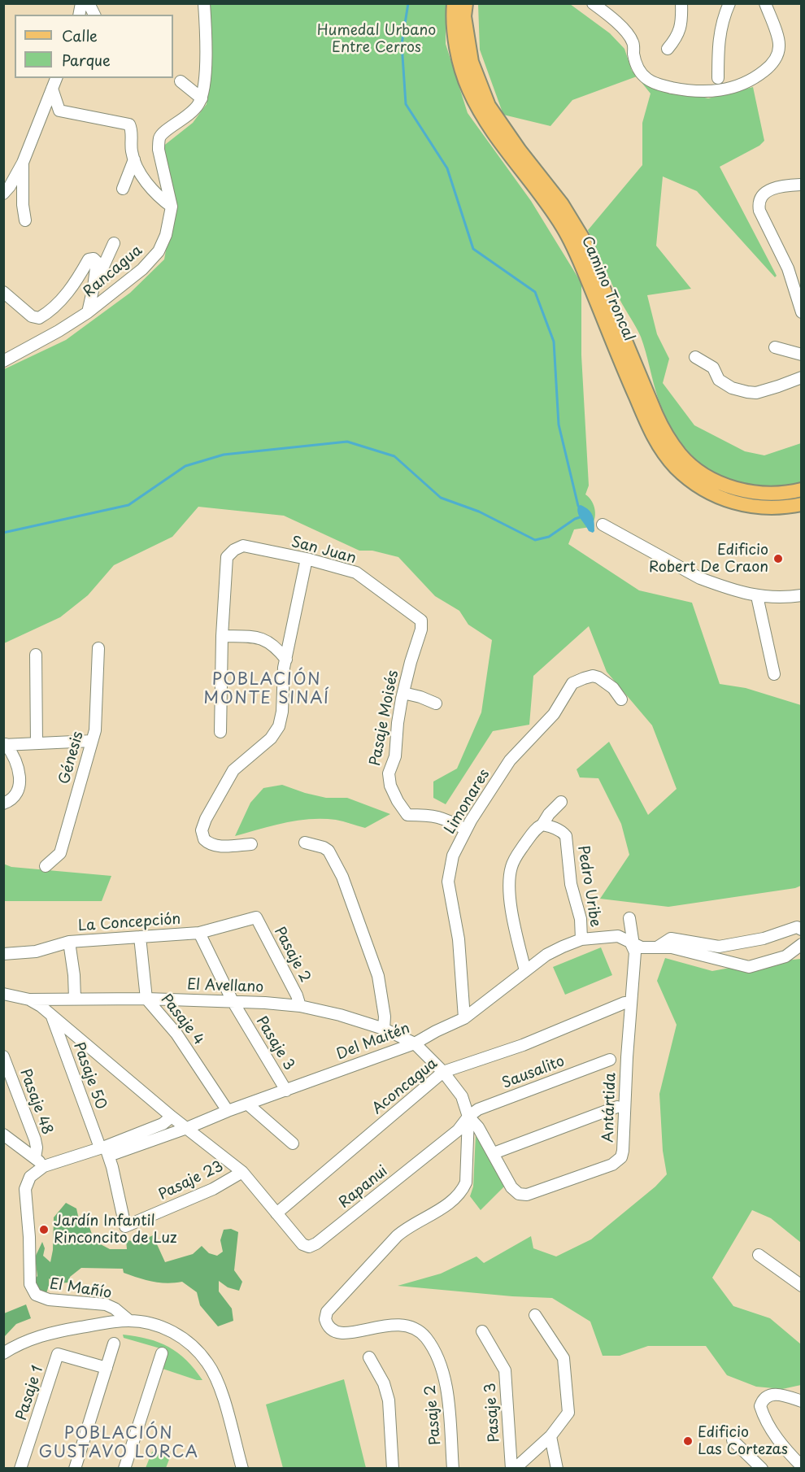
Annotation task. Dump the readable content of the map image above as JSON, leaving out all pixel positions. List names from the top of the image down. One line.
{"streets":{"main road":["Camino Troncal"],"street":["Rancagua","San Juan","Pasaje Moisés","Génesis","Limonares","Pedro Uribe","La Concepción","Pasaje 2","El Avellano","Pasaje 4","Del Maitén","Pasaje 3","Sausalito","Pasaje 50","Aconcagua","Pasaje 48","Antártida","Pasaje 23","Rapanui","El Mañío","Pasaje 1"]},"crossings":[["San Juan","Pasaje Moisés"],["Pasaje Moisés","Limonares"],["Limonares","Del Maitén"],["Pedro Uribe","Del Maitén"],["La Concepción","Pasaje 2"],["La Concepción","Pasaje 4"],["La Concepción","Pasaje 3"],["Pasaje 2","El Avellano"],["Pasaje 2","Sausalito"],["Pasaje 2","Antártida"],["Pasaje 2","Rapanui"],["El Avellano","Pasaje 4"],["El Avellano","Del Maitén"],["El Avellano","Pasaje 3"],["El Avellano","Sausalito"],["El Avellano","Pasaje 50"],["El Avellano","Aconcagua"],["El Avellano","Antártida"],["El Avellano","Pasaje 23"],["El Avellano","Rapanui"],["Pasaje 4","Del Maitén"],["Del Maitén","Pasaje 3"],["Del Maitén","Pasaje 50"],["Del Maitén","Antártida"],["Del Maitén","El Mañío"],["Sausalito","Antártida"],["Sausalito","Rapanui"],["Pasaje 50","Pasaje 23"],["Aconcagua","Antártida"],["Aconcagua","Rapanui"],["Antártida","Rapanui"],["Pasaje 23","Rapanui"]],"districts":["POBLACIÓN MONTE SINAÍ","POBLACIÓN GUSTAVO LORCA"],"parks":["Humedal Urbano Entre Cerros"],"places":["Edificio Robert De Craon","Jardín Infantil Rinconcito de Luz","Edificio Las Cortezas"],"legend":["Calle","Parque"]}
